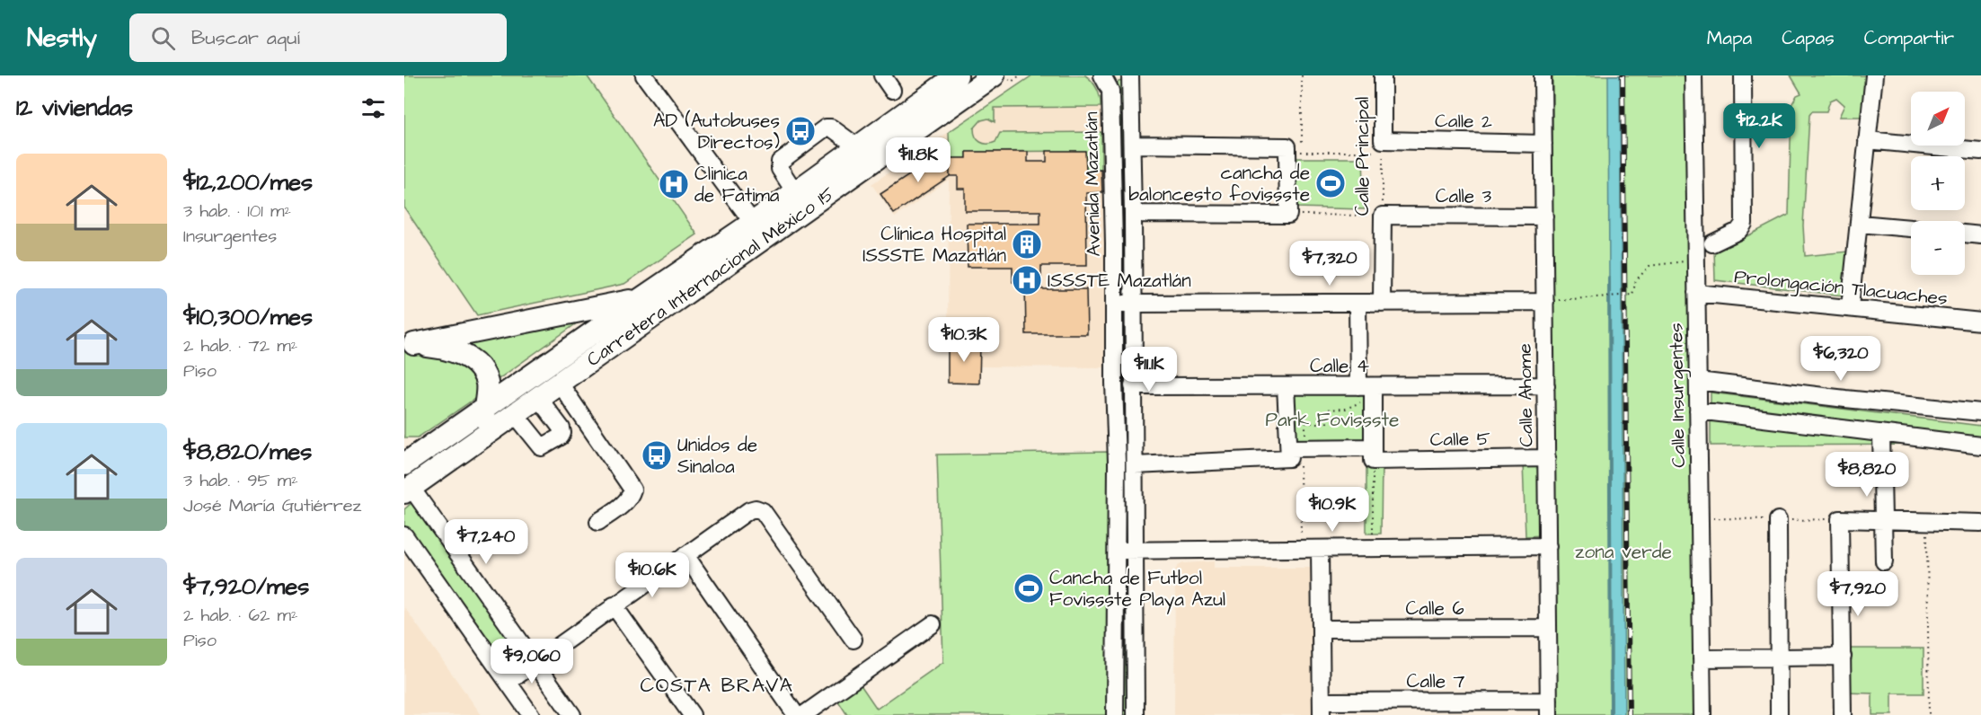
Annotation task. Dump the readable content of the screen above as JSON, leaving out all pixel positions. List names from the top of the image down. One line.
{"streets":{"main road":["Carretera Internacional México 15"],"street":["Calle 2","Calle Principal","Avenida Mazatlán","Calle 3","Prolongación Tlacuaches","Calle 4","Calle Ahome","Calle Insurgentes","Calle 5","Calle 6","Calle 7"]},"crossings":[["Calle 2","Calle Principal"],["Calle 2","Calle Ahome"],["Calle Principal","Calle 3"],["Avenida Mazatlán","Calle 4"],["Calle 3","Calle Ahome"],["Prolongación Tlacuaches","Calle Insurgentes"],["Calle 4","Calle Ahome"],["Calle Ahome","Calle 5"],["Calle Ahome","Calle 6"],["Calle Ahome","Calle 7"]],"districts":["COSTA BRAVA"],"parks":["Park Fovissste","zona verde"],"places":{"bus stop":["AD (Autobuses Directos)","Unidos de Sinaloa"],"sports":["cancha de baloncesto fovissste","Cancha de Futbol Fovissste Playa Azul"],"hospital":["Clinica de Fatima","ISSSTE Mazatlán"],"building":["Clínica Hospital ISSSTE Mazatlán"]},"north":"top right","page":{"header":"Nestly","search":"Buscar aquí","nav":["Mapa","Capas","Compartir"],"heading":"12 viviendas","map_buttons":["+","−"],"price":["$12.2K","$11.8K","$7,320","$10.3K","$6,320","$11.1K","$8,820","$10.9K","$7,240","$10.6K","$7,920","$9,060"],"list":[{"name":"$12,200/mes","note":"3 hab. · 101 m² · Insurgentes"},{"name":"$10,300/mes","note":"2 hab. · 72 m² · Piso"},{"name":"$8,820/mes","note":"3 hab. · 95 m² · José María Gutiérrez"},{"name":"$7,920/mes","note":"2 hab. · 62 m² · Piso"}]}}
